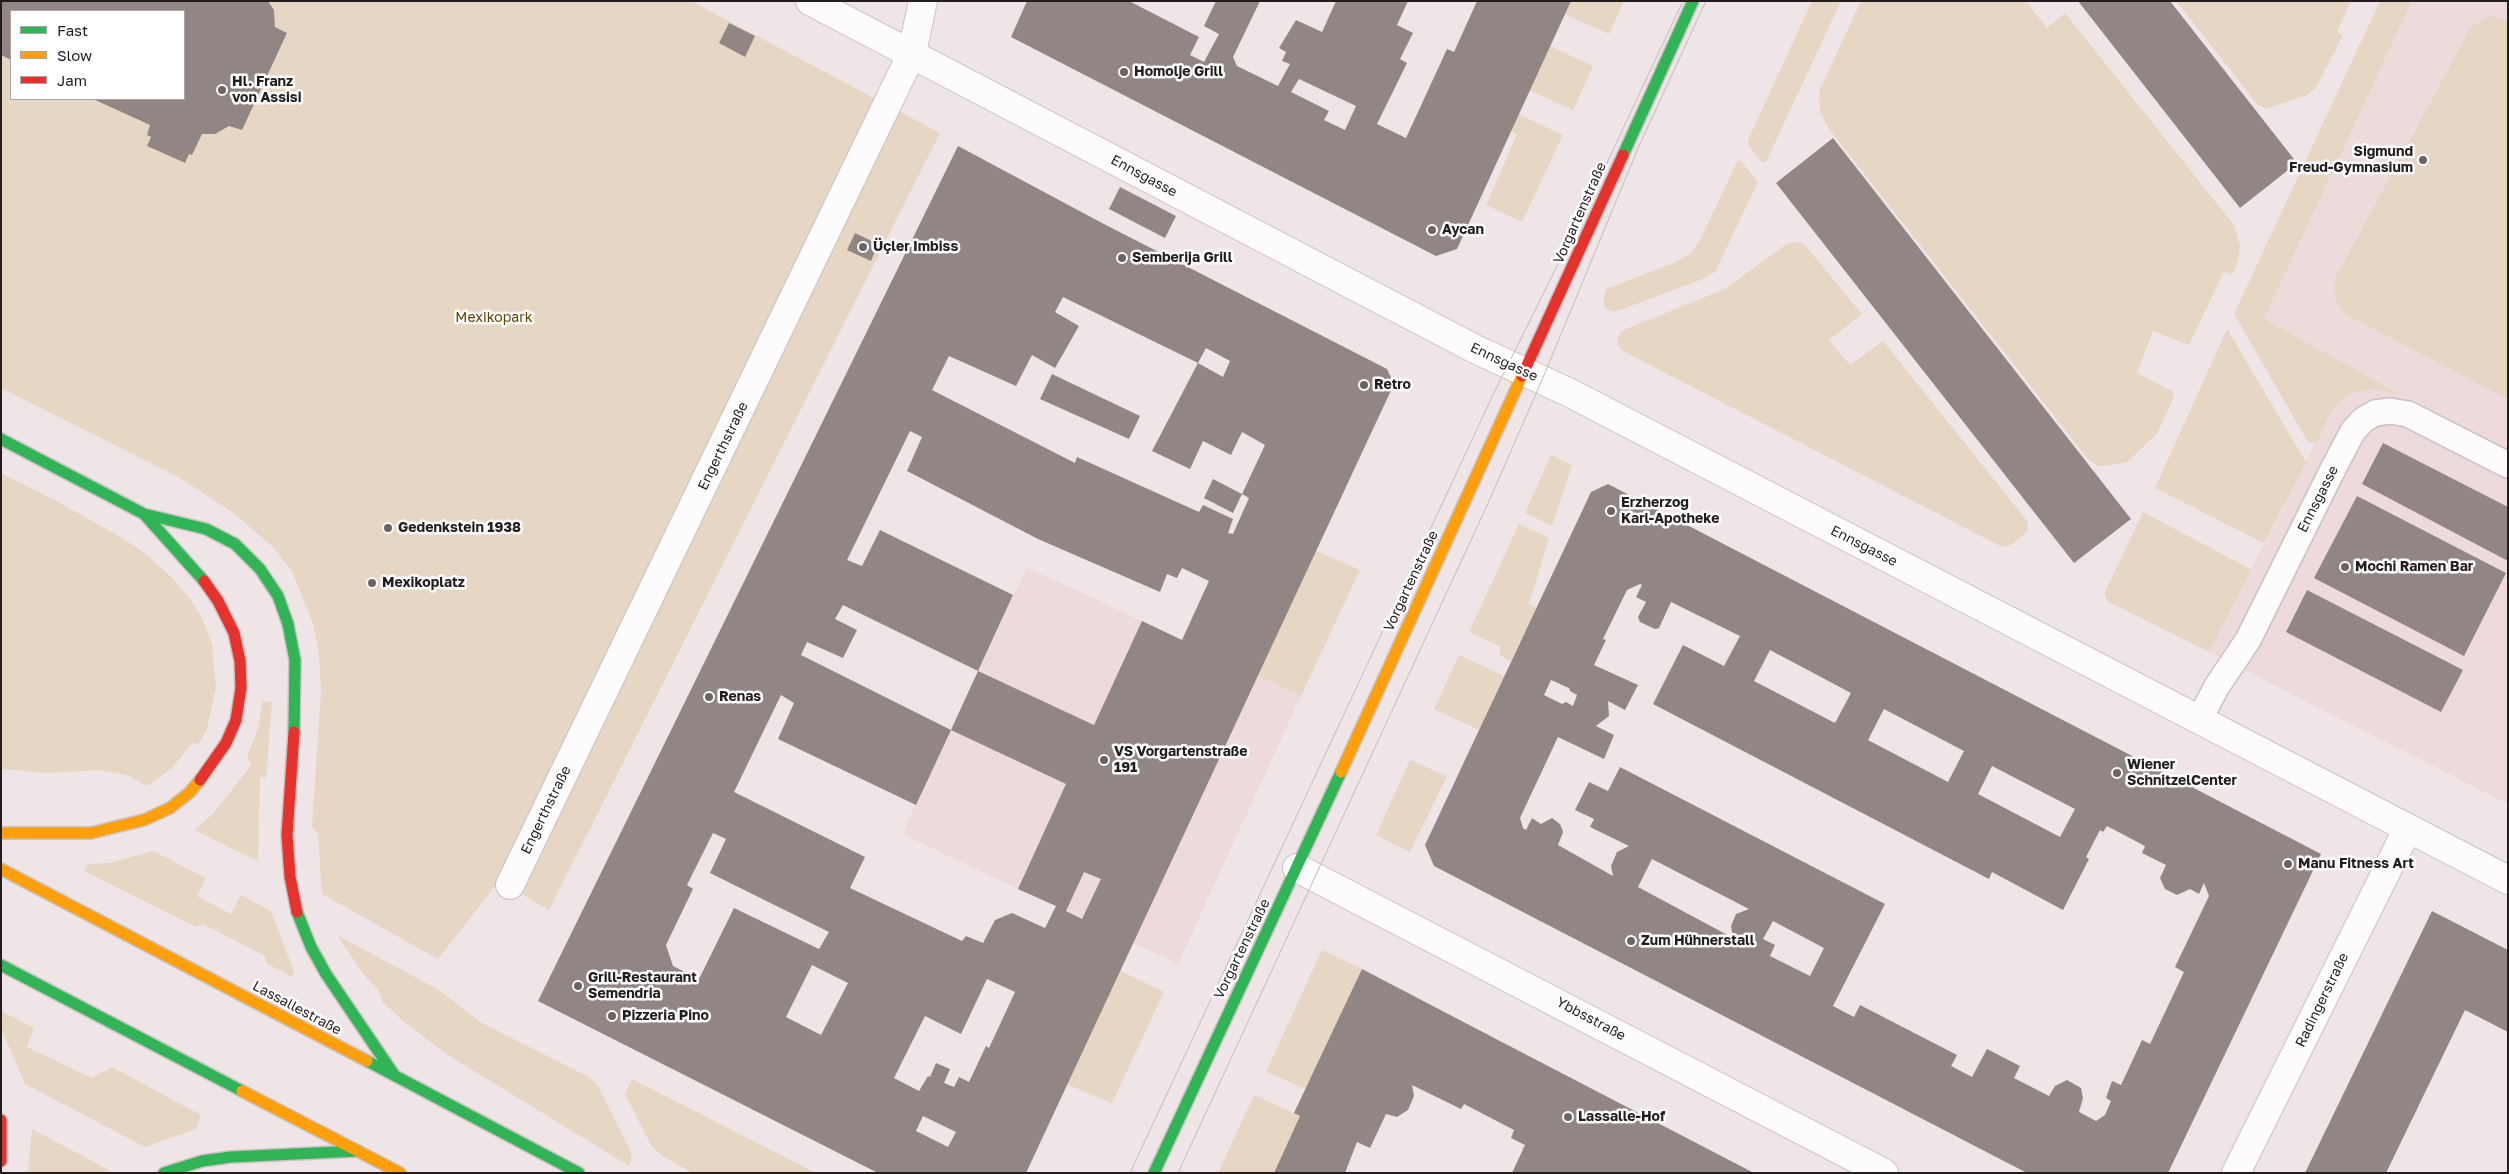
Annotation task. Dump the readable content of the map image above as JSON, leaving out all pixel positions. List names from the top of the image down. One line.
{"streets":{"main road":["Vorgartenstraße","Lassallestraße"],"street":["Ennsgasse","Engerthstraße","Radingerstraße","Ybbsstraße"]},"crossings":[["Ennsgasse","Vorgartenstraße"],["Ennsgasse","Engerthstraße"],["Ennsgasse","Radingerstraße"],["Vorgartenstraße","Ybbsstraße"]],"parks":["Mexikopark"],"places":["Homolje Grill","Hl. Franz von Assisi","Sigmund Freud-Gymnasium","Aycan","Üçler Imbiss","Semberija Grill","Retro","Erzherzog Karl-Apotheke","Gedenkstein 1938","Mochi Ramen Bar","Mexikoplatz","Renas","VS Vorgartenstraße 191","Wiener SchnitzelCenter","Manu Fitness Art","Zum Hühnerstall","Grill-Restaurant Semendria","Pizzeria Pino","Lassalle-Hof"],"legend":["Fast","Slow","Jam"]}
